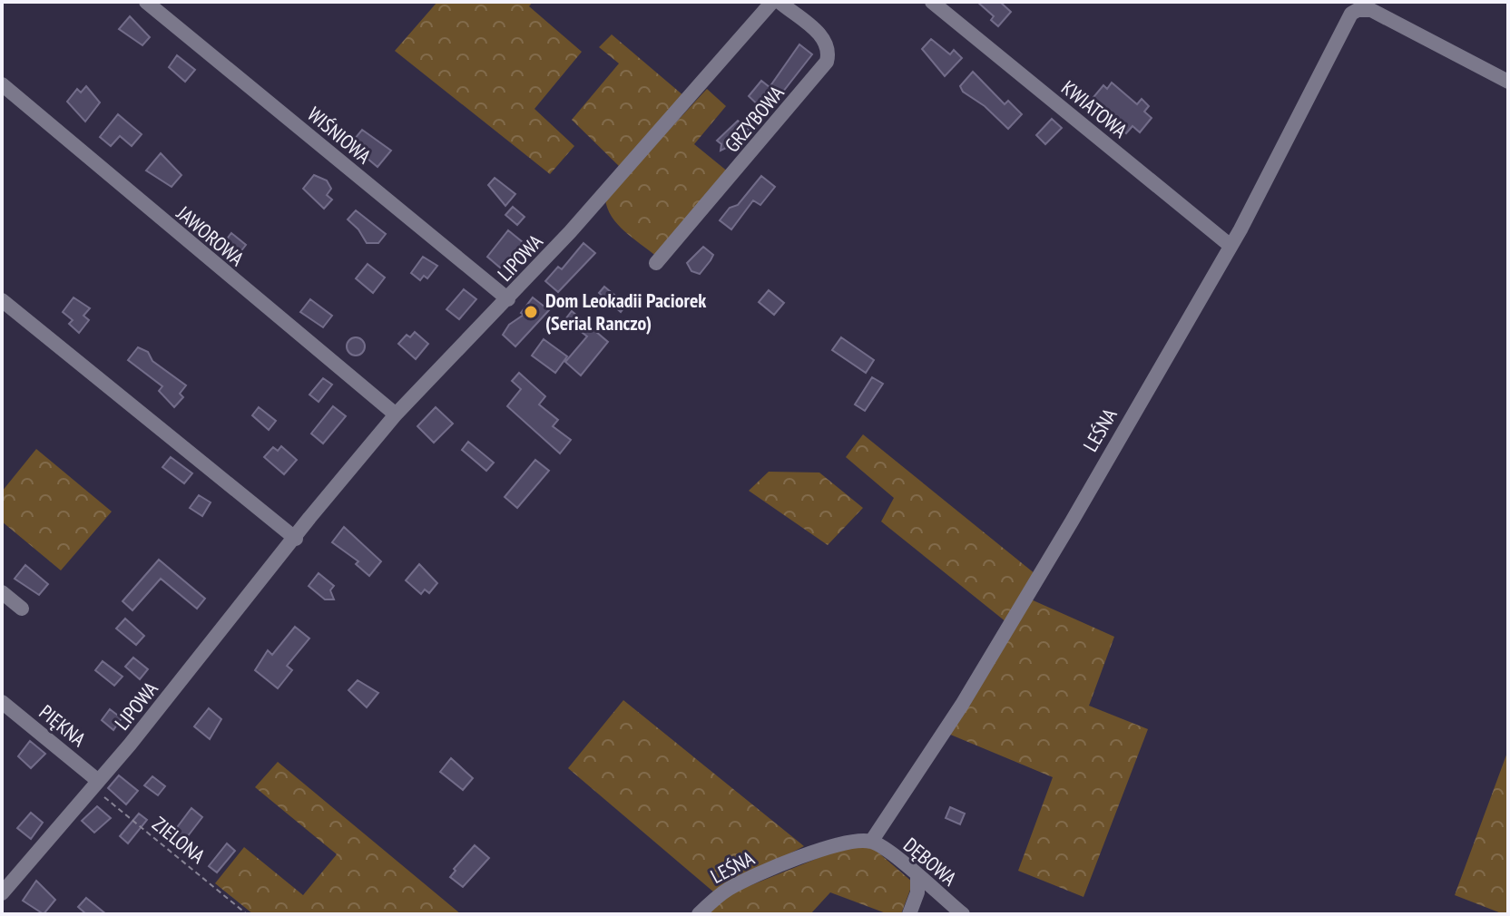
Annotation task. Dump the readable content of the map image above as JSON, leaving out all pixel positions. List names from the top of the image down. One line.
{"streets":{"street":["KWIATOWA","GRZYBOWA","WIŚNIOWA","JAWOROWA","LIPOWA","LEŚNA","PIĘKNA","DĘBOWA"],"path":["ZIELONA"]},"crossings":[["KWIATOWA","LEŚNA"],["WIŚNIOWA","LIPOWA"],["JAWOROWA","LIPOWA"],["LIPOWA","PIĘKNA"],["LIPOWA","ZIELONA"],["LEŚNA","DĘBOWA"],["PIĘKNA","ZIELONA"]],"places":["Dom Leokadii Paciorek (Serial Ranczo)"]}
